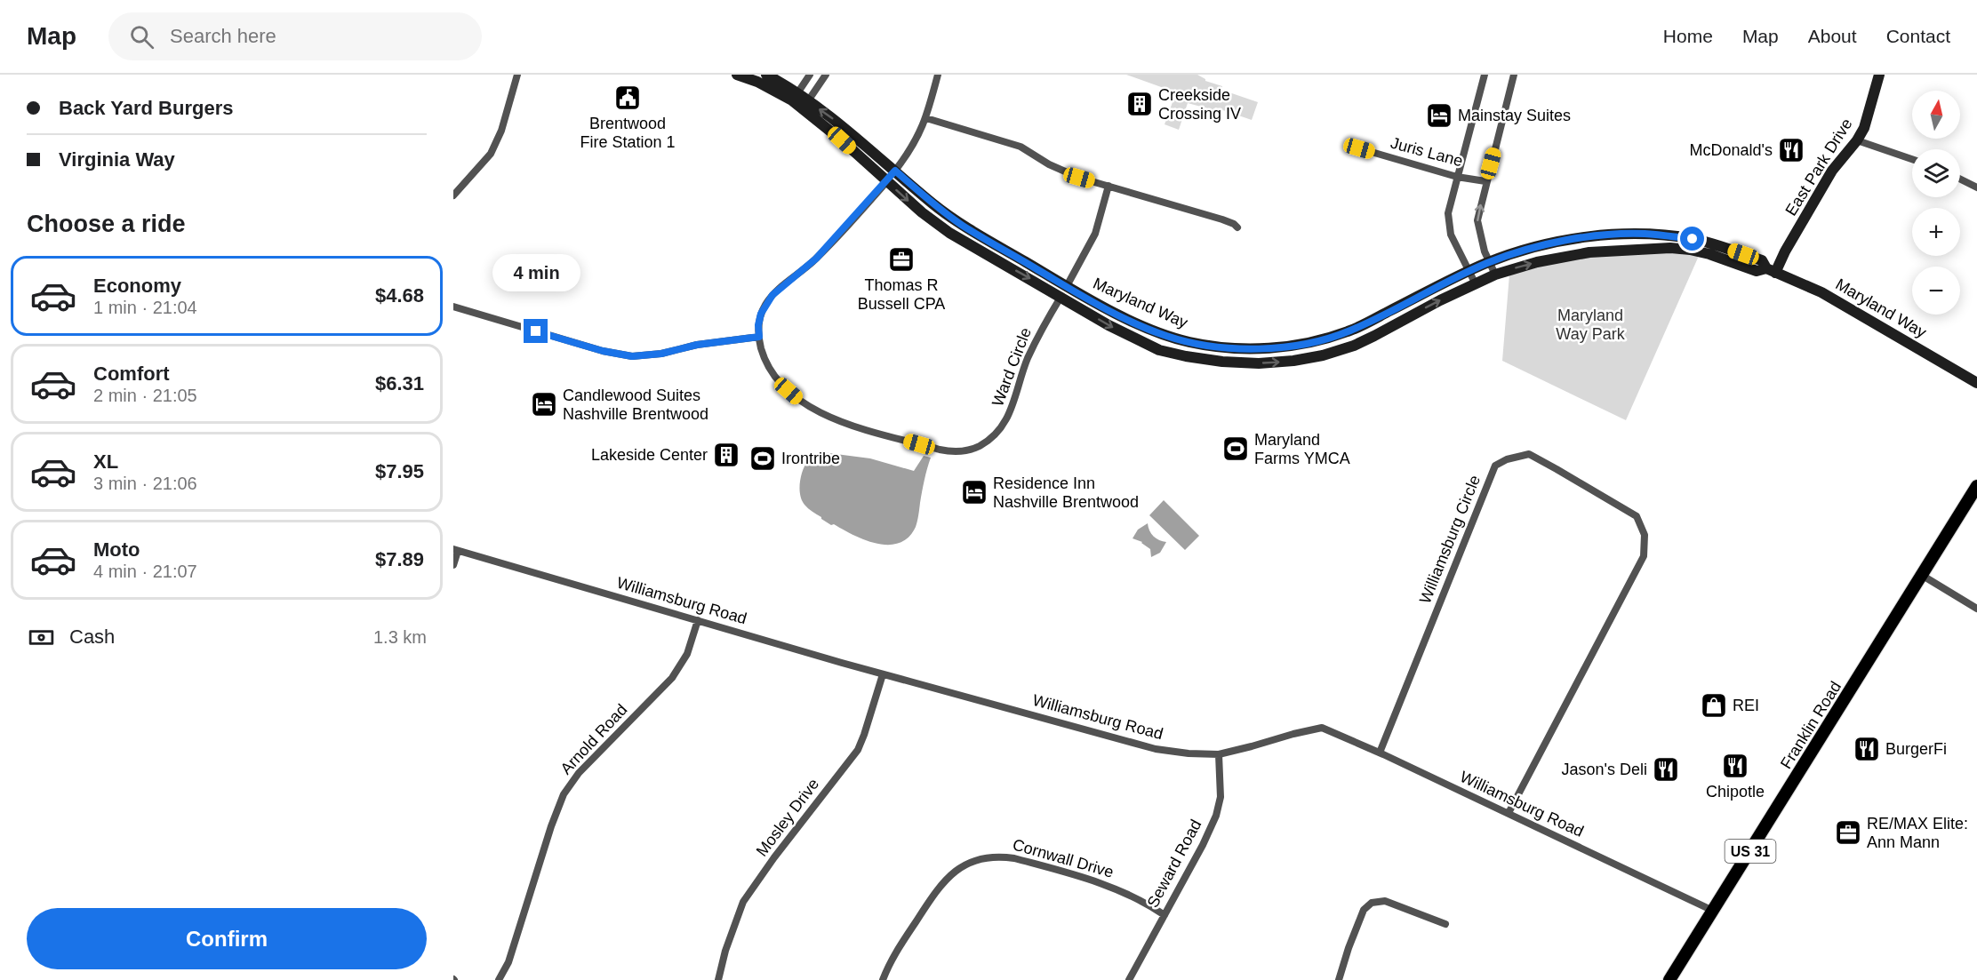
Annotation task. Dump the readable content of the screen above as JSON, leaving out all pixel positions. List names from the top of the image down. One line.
{"streets":{"main road":["East Park Drive","Maryland Way","Franklin Road","US 31"],"street":["Juris Lane","Ward Circle","Williamsburg Circle","Williamsburg Road","Arnold Road","Mosley Drive","Cornwall Drive","Seward Road"]},"crossings":[["East Park Drive","Maryland Way"],["Maryland Way","Ward Circle"],["Williamsburg Circle","Williamsburg Road"],["Williamsburg Road","Franklin Road"],["Williamsburg Road","Arnold Road"],["Williamsburg Road","Mosley Drive"],["Williamsburg Road","Seward Road"],["Cornwall Drive","Seward Road"]],"parks":["Maryland Way Park"],"places":{"public building":["Brentwood Fire Station 1"],"building":["Creekside Crossing IV","Lakeside Center"],"hotel":["Mainstay Suites","Candlewood Suites Nashville Brentwood","Residence Inn Nashville Brentwood"],"restaurant":["McDonald's","BurgerFi","Chipotle","Jason's Deli"],"office":["Thomas R Bussell CPA","RE/MAX Elite: Ann Mann"],"sports":["Maryland Farms YMCA","Irontribe"],"shop":["REI"]},"north":"top","page":{"header":"Map","search":"Search here","nav":["Home","Map","About","Contact"],"banner":["Back Yard Burgers","Virginia Way"],"map_buttons":["+","−"],"heading":"Choose a ride","bubble":"4 min","list":[{"name":"Economy","note":"1 min · 21:04","value":"$4.68"},{"name":"Comfort","note":"2 min · 21:05","value":"$6.31"},{"name":"XL","note":"3 min · 21:06","value":"$7.95"},{"name":"Moto","note":"4 min · 21:07","value":"$7.89"}],"pay":["Cash","1.3 km"],"buttons":"Confirm"}}
